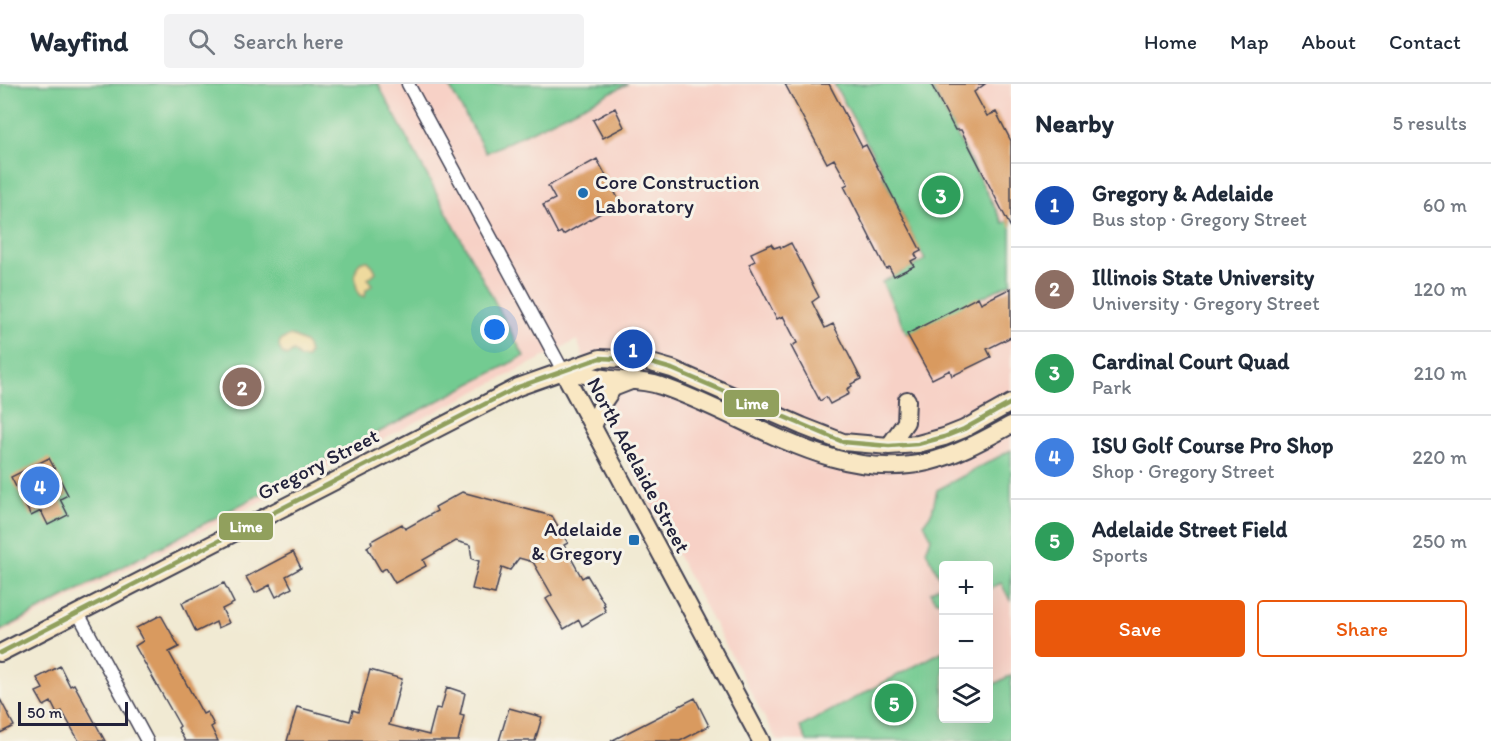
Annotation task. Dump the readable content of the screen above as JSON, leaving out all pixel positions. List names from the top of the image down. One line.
{"streets":{"main road":["Gregory Street","North Adelaide Street"]},"crossings":[["Gregory Street","North Adelaide Street"]],"places":{"other":["Core Construction Laboratory"],"transit":["Adelaide & Gregory"]},"lines":["transit line Lime"],"scale_bar":"50 m","page":{"header":"Wayfind","search":"Search here","nav":["Home","Map","About","Contact"],"heading":["Nearby","5 results"],"list":[{"mark":"1","name":"Gregory & Adelaide","note":"Bus stop · Gregory Street","value":"60 m"},{"mark":"2","name":"Illinois State University","note":"University · Gregory Street","value":"120 m"},{"mark":"3","name":"Cardinal Court Quad","note":"Park","value":"210 m"},{"mark":"4","name":"ISU Golf Course Pro Shop","note":"Shop · Gregory Street","value":"220 m"},{"mark":"5","name":"Adelaide Street Field","note":"Sports","value":"250 m"}],"pins":["3","1","2","4","5"],"map_buttons":["+","−"],"buttons":["Save","Share"],"scale":"50 m"}}
